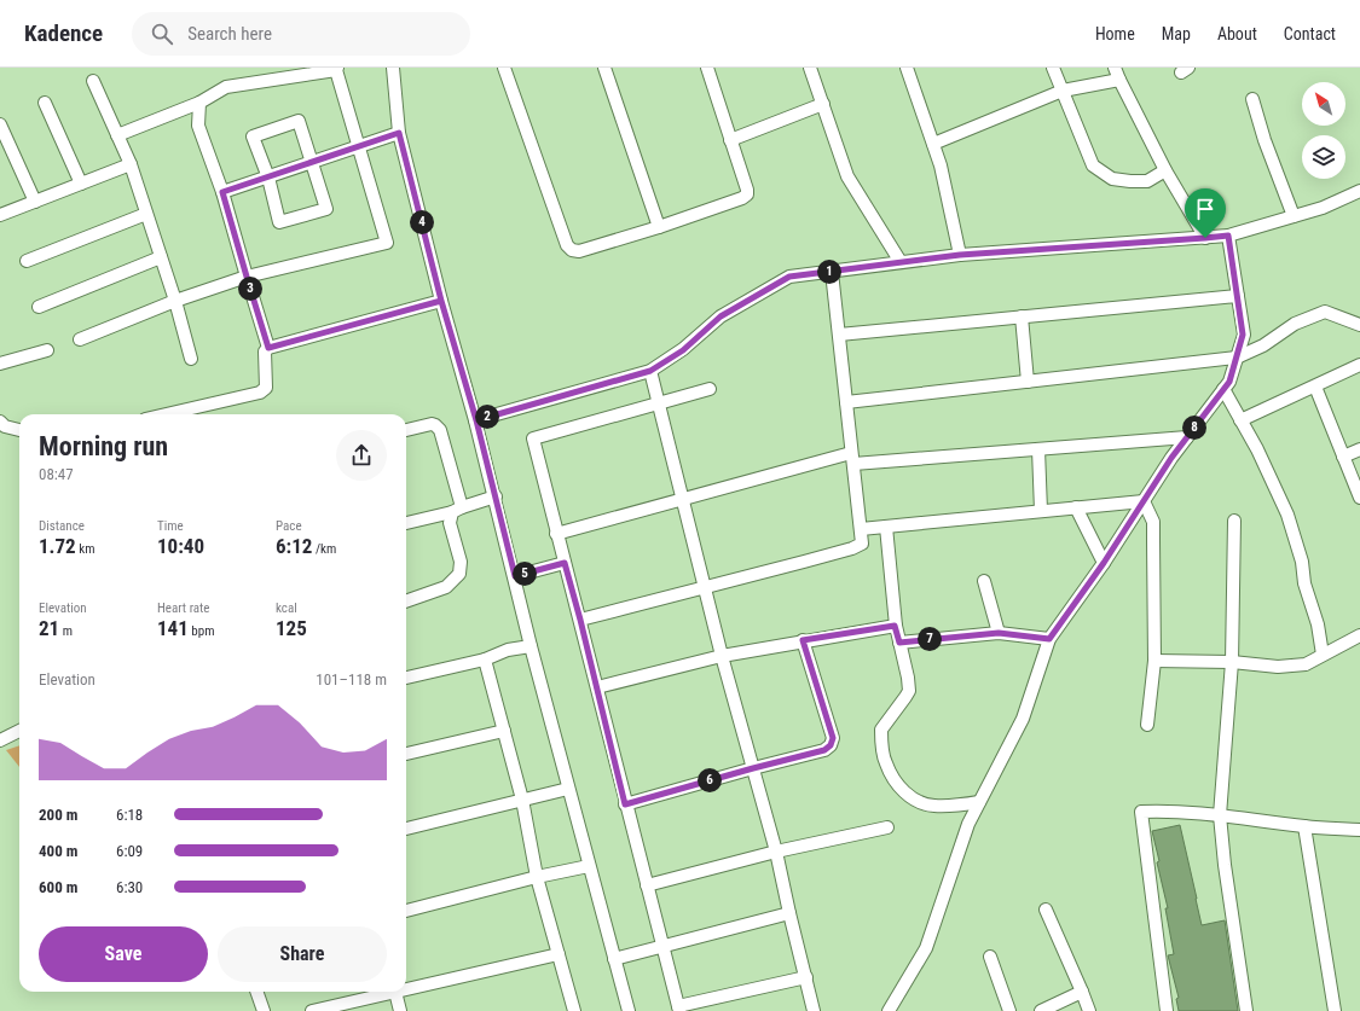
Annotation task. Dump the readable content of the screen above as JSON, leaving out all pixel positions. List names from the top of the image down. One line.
{"north":"top left","page":{"header":"Kadence","search":"Search here","nav":["Home","Map","About","Contact"],"pins":["4","1","3","2","8","5","7","6"],"heading":["Morning run","08:47"],"stats":[["Distance","1.72 km"],["Time","10:40"],["Pace","6:12 /km"],["Elevation","21 m"],["Heart rate","141 bpm"],["kcal","125"]],"chart":["Elevation","101–118 m"],"list":[{"name":"200 m","note":"6:18"},{"name":"400 m","note":"6:09"},{"name":"600 m","note":"6:30"}],"buttons":["Save","Share"]}}
